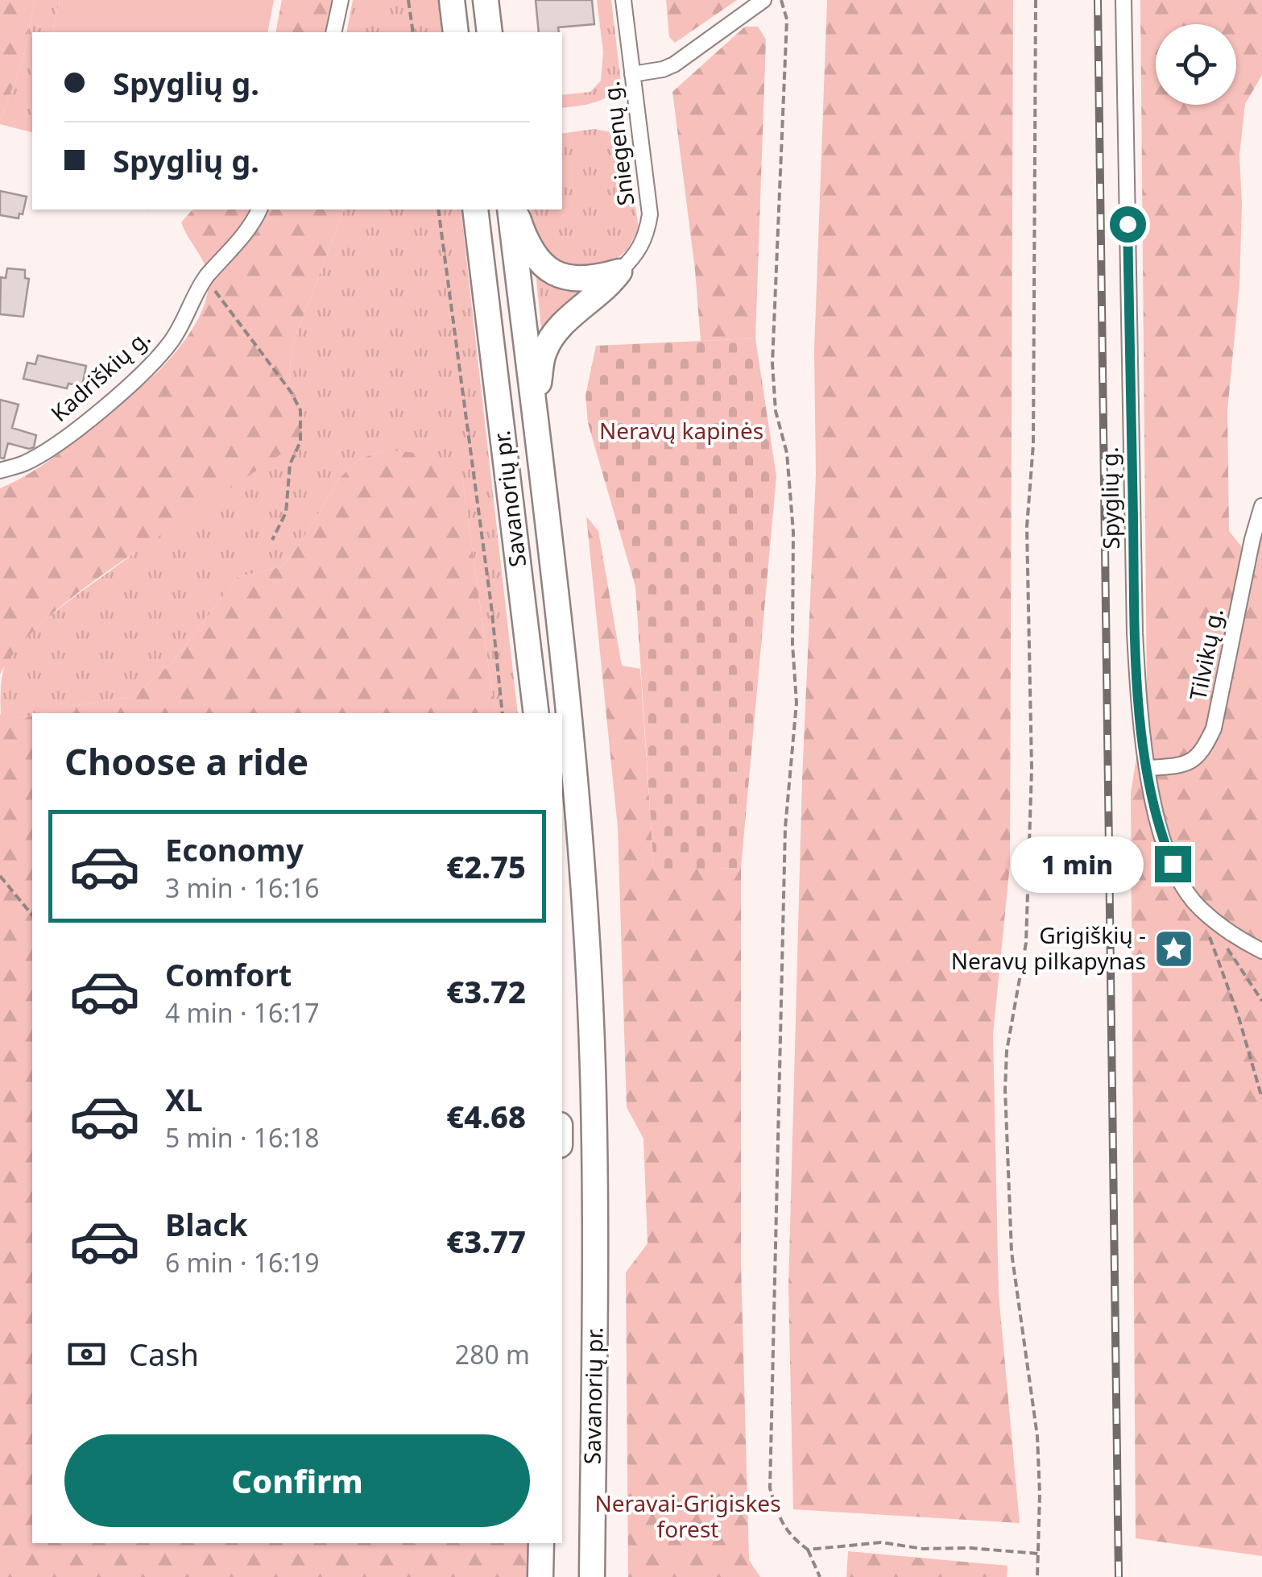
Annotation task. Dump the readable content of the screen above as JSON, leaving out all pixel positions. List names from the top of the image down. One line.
{"streets":{"highway":["Savanorių pr."],"street":["Sniegenų g.","Kadriškių g.","Spyglių g.","Tilvikų g."]},"crossings":[["Spyglių g.","Tilvikų g."]],"parks":["Neravų kapinės","Neravai-Grigiskes forest"],"places":{"place":["Grigiškių - Neravų pilkapynas"]},"page":{"banner":["Spyglių g.","Spyglių g."],"heading":"Choose a ride","list":[{"name":"Economy","note":"3 min · 16:16","value":"€2.75"},{"name":"Comfort","note":"4 min · 16:17","value":"€3.72"},{"name":"XL","note":"5 min · 16:18","value":"€4.68"},{"name":"Black","note":"6 min · 16:19","value":"€3.77"}],"bubble":"1 min","pay":["Cash","280 m"],"buttons":"Confirm"}}
